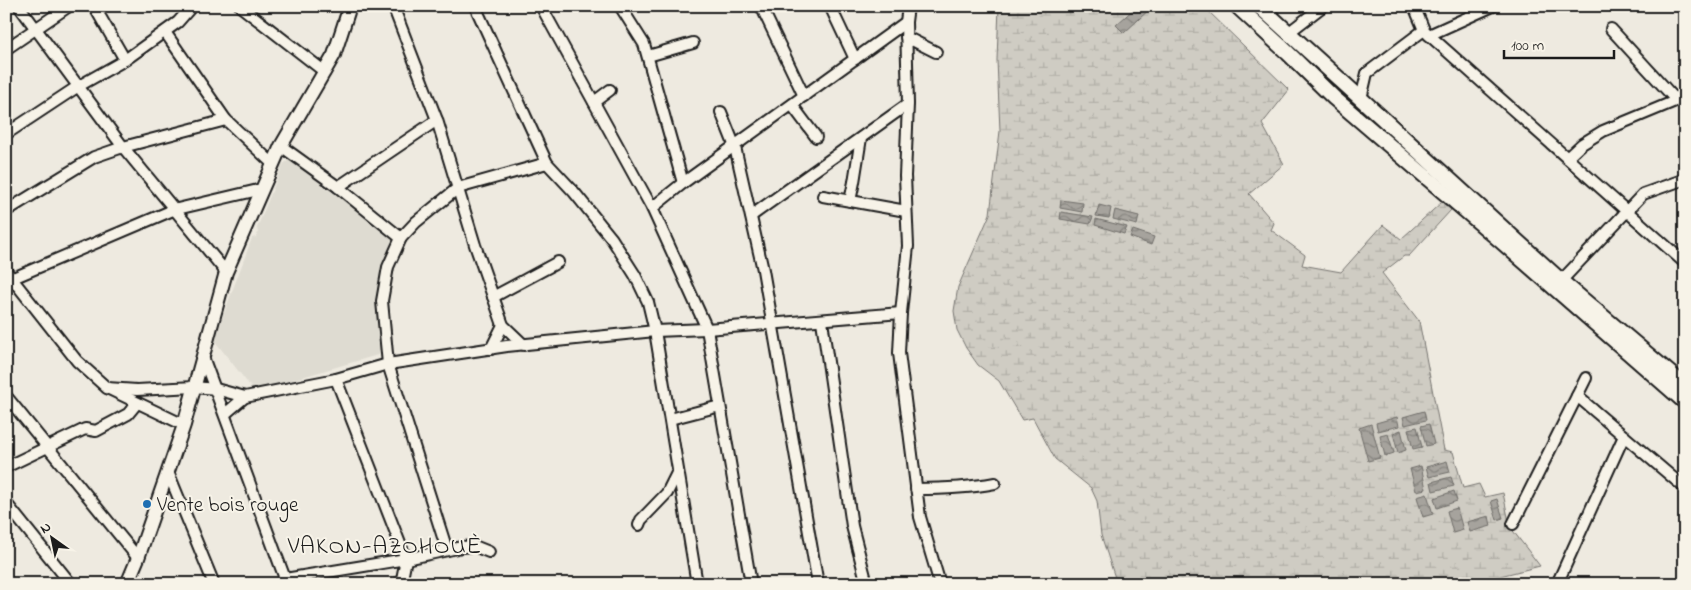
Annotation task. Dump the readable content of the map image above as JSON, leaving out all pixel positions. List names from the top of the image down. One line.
{"districts":["VAKON-AZOHOUÈ"],"places":["Vente bois rouge"],"scale_bar":"100 m","north":"top left"}
